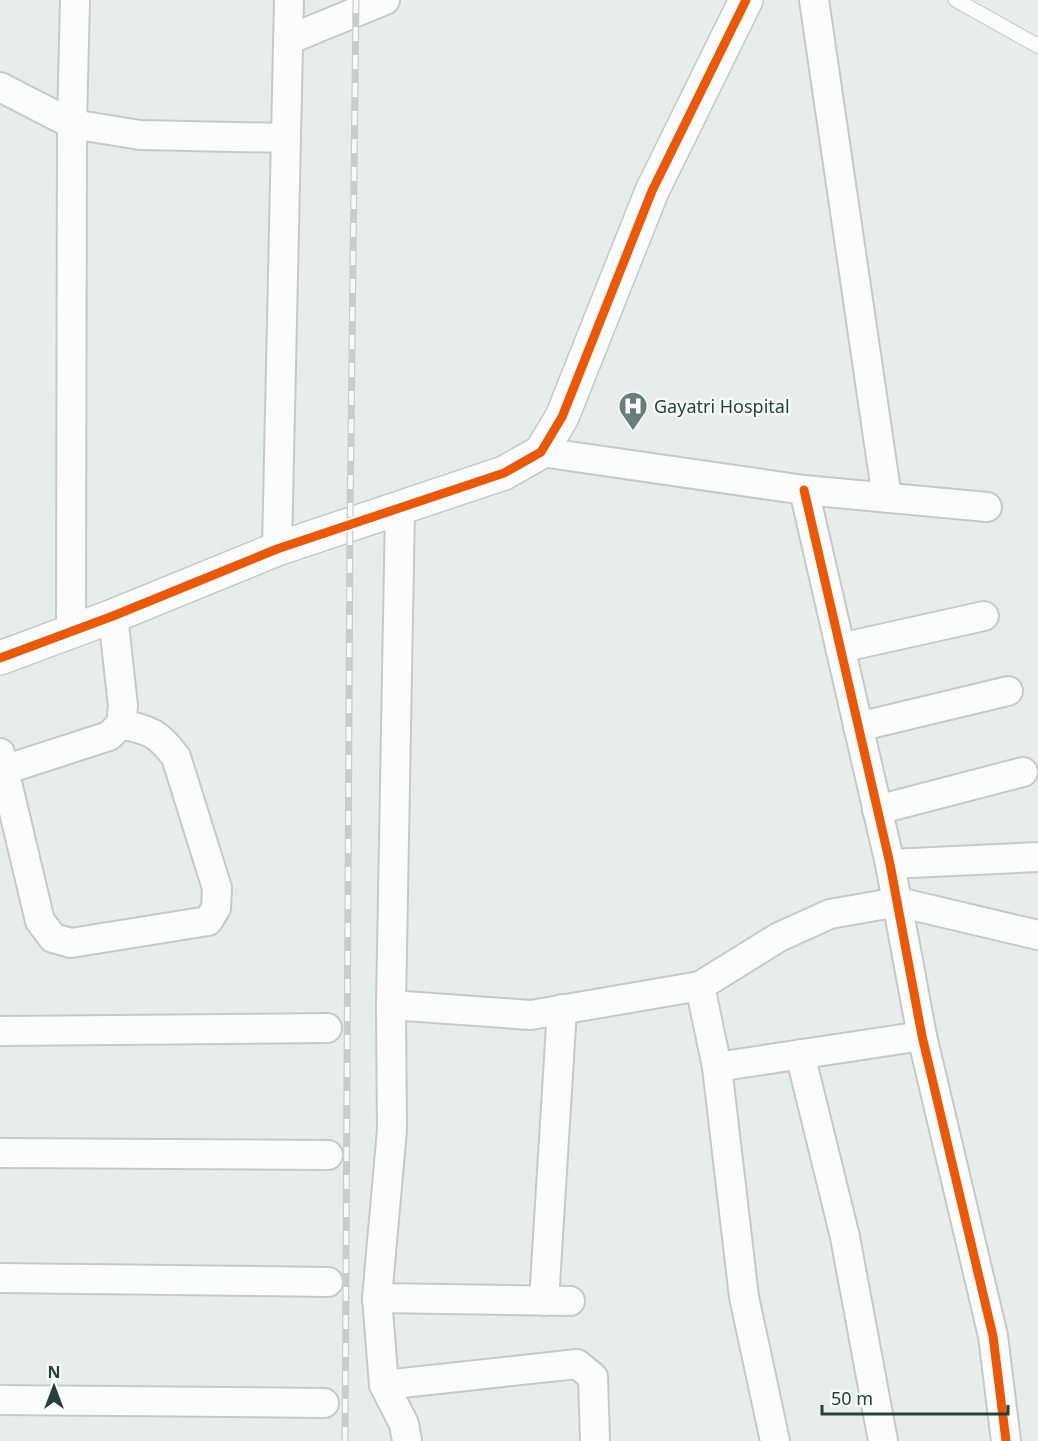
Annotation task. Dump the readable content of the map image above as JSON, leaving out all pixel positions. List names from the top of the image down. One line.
{"places":{"hospital":["Gayatri Hospital"]},"scale_bar":"50 m","north":"top"}
